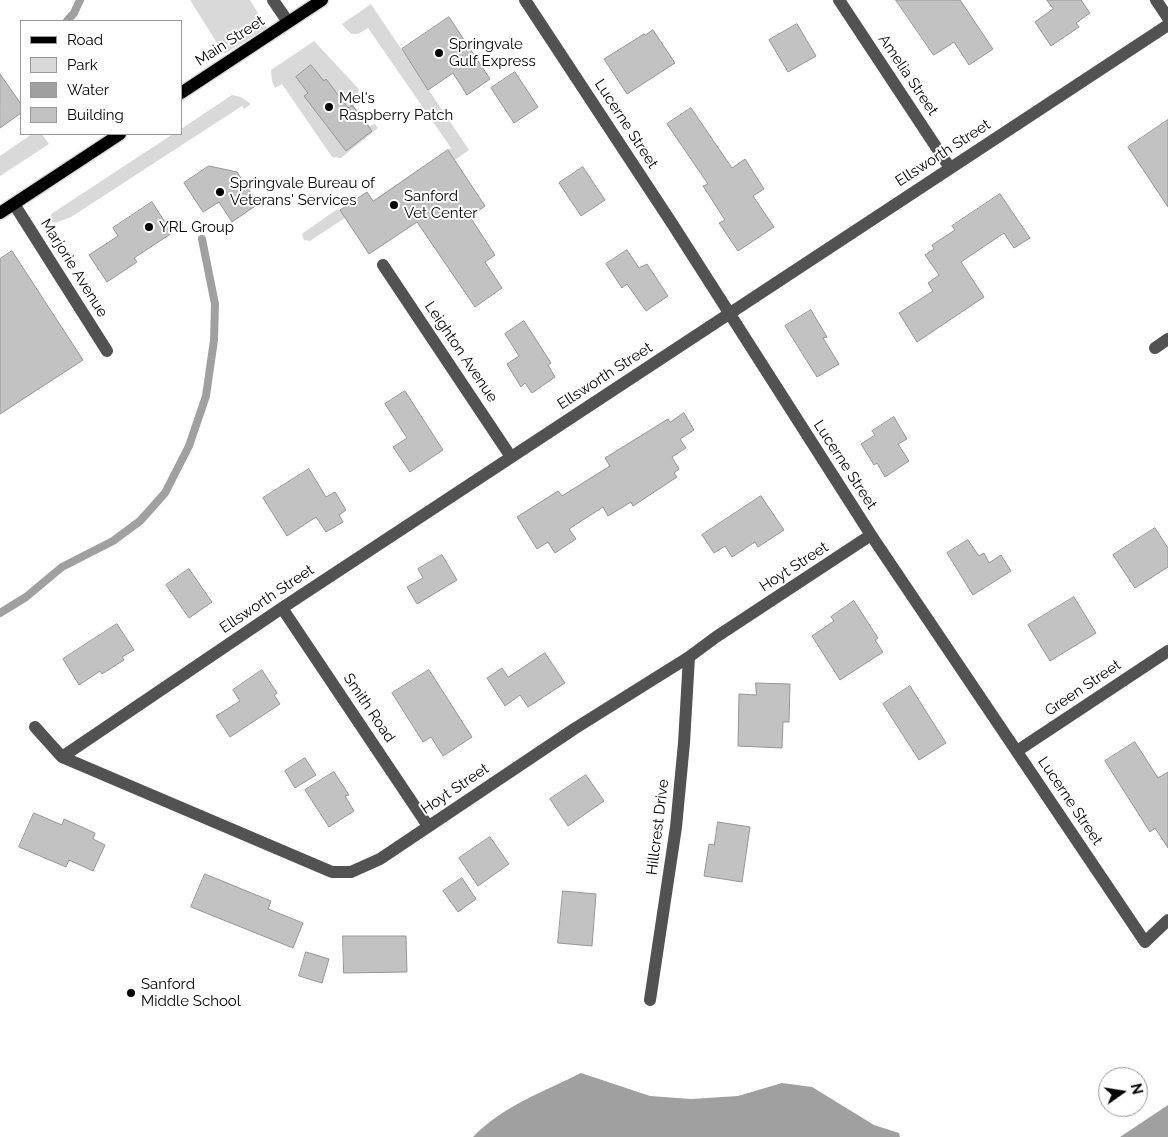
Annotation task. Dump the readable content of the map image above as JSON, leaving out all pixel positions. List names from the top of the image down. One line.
{"streets":{"main road":["Main Street"],"street":["Amelia Street","Lucerne Street","Ellsworth Street","Marjorie Avenue","Leighton Avenue","Hoyt Street","Green Street","Smith Road","Hillcrest Drive"]},"crossings":[["Amelia Street","Ellsworth Street"],["Lucerne Street","Ellsworth Street"],["Lucerne Street","Hoyt Street"],["Lucerne Street","Green Street"],["Ellsworth Street","Leighton Avenue"],["Ellsworth Street","Hoyt Street"],["Ellsworth Street","Smith Road"],["Hoyt Street","Smith Road"],["Hoyt Street","Hillcrest Drive"]],"places":["Springvale Gulf Express","Mel's Raspberry Patch","Springvale Bureau of Veterans' Services","Sanford Vet Center","YRL Group","Sanford Middle School"],"legend":["Road","Park","Water","Building"],"north":"right"}
